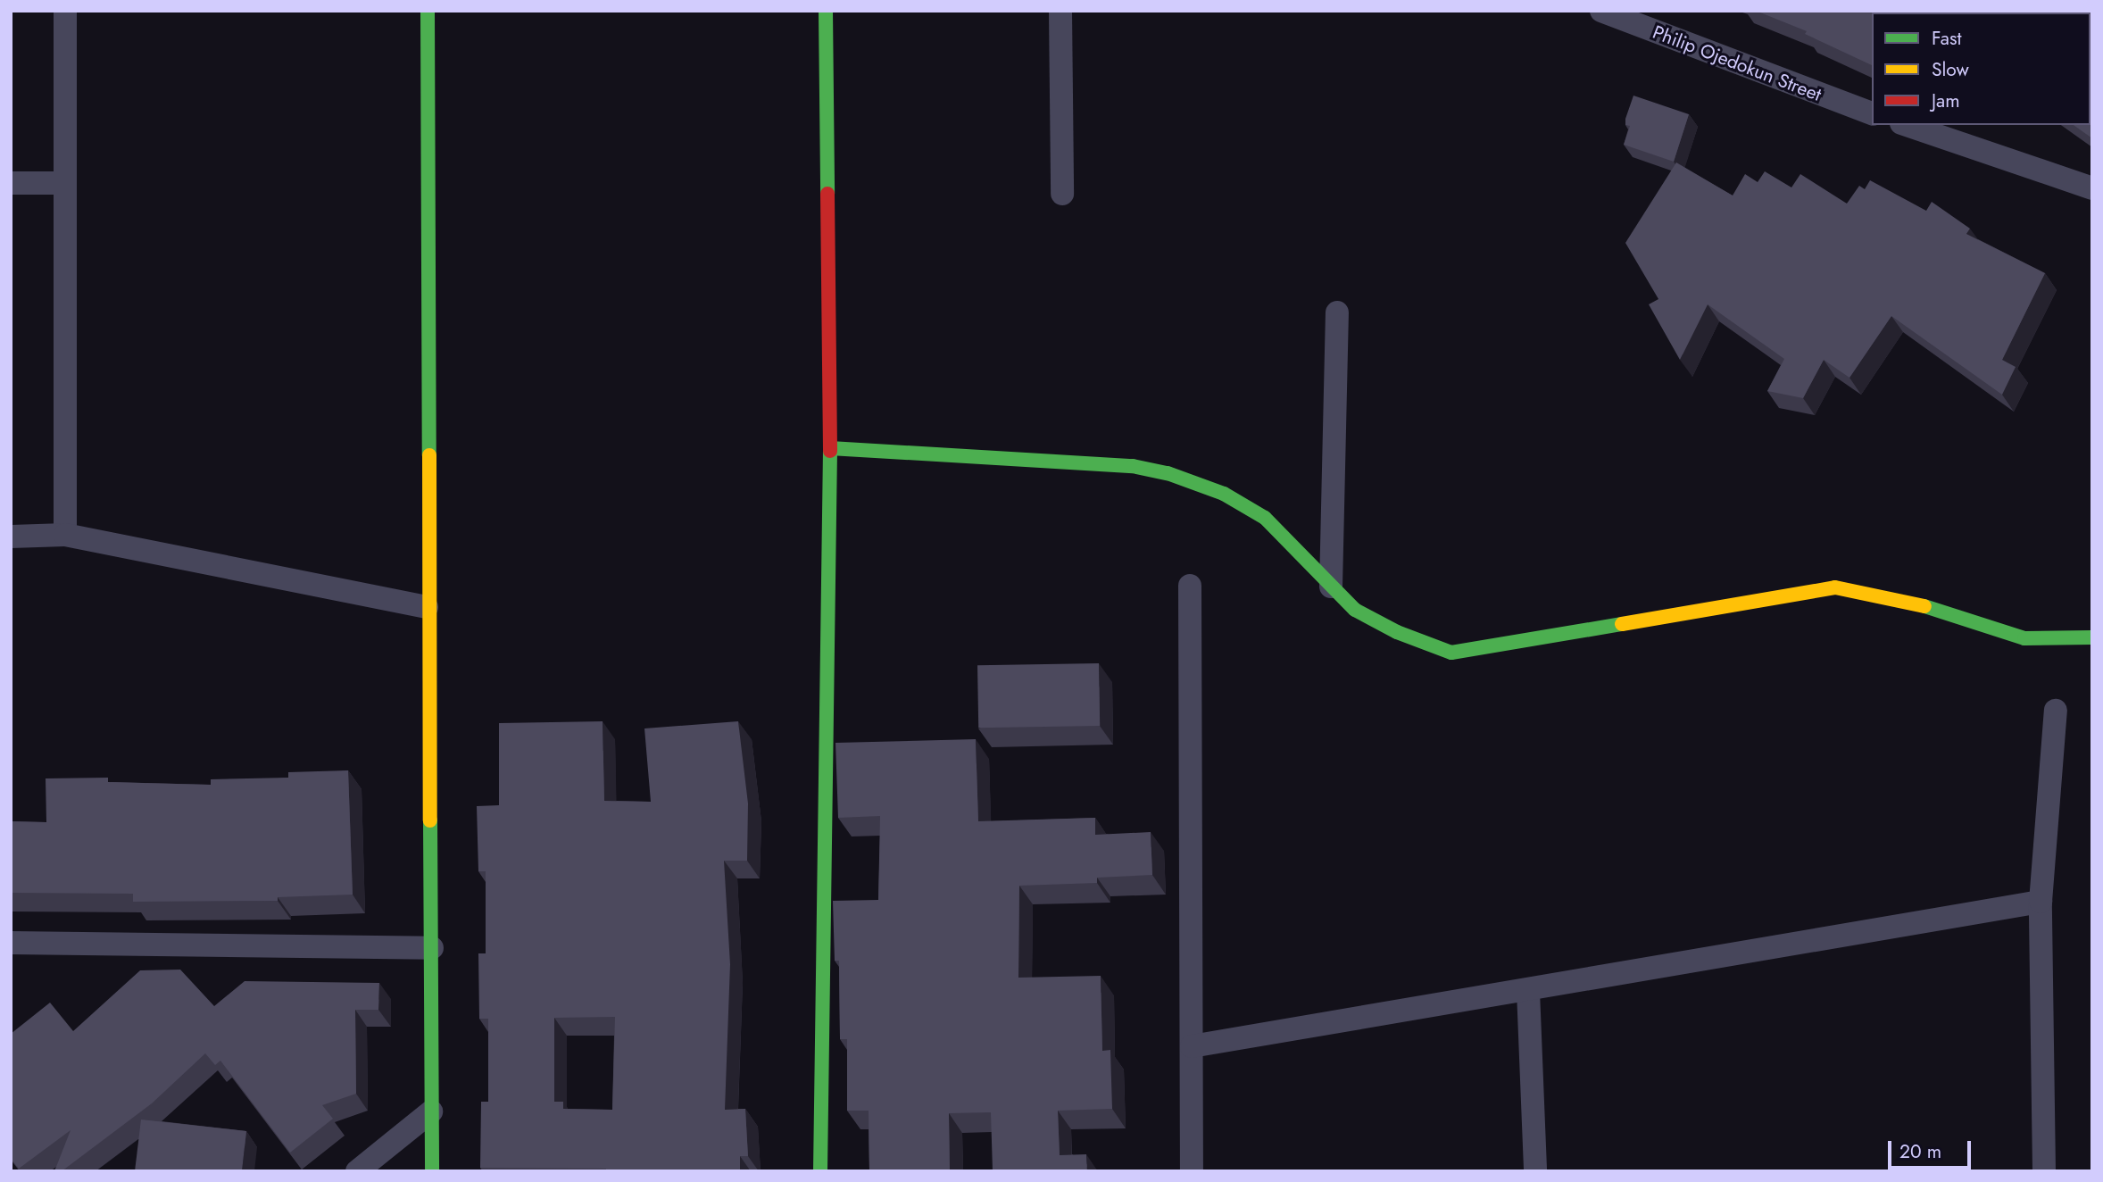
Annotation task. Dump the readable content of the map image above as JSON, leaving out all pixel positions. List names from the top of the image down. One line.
{"streets":{"street":["Philip Ojedokun Street"]},"legend":["Fast","Slow","Jam"],"scale_bar":"20 m"}
